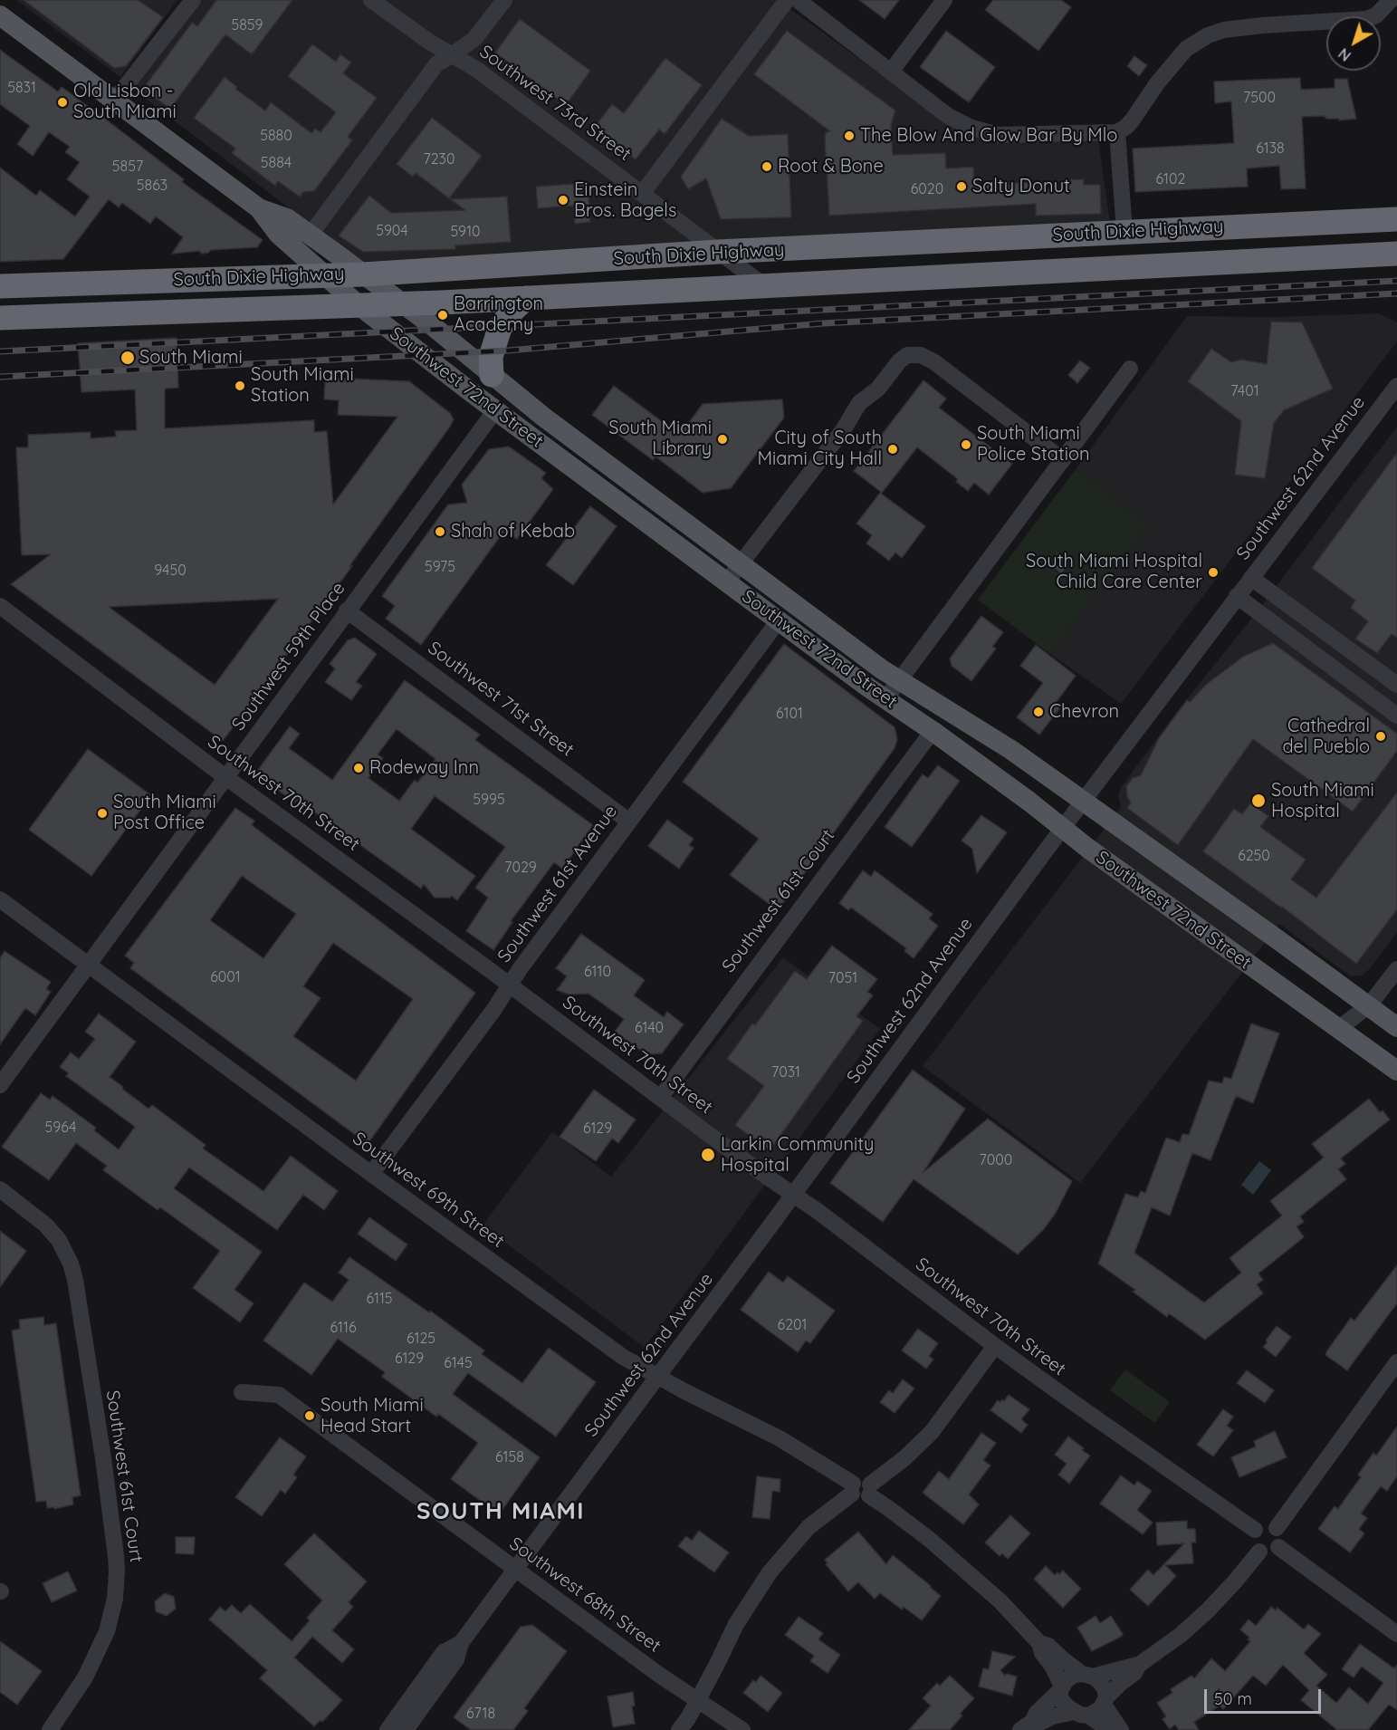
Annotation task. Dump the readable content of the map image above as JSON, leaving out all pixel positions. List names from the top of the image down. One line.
{"streets":{"highway":["South Dixie Highway"],"main road":["Southwest 72nd Street"],"street":["Southwest 73rd Street","Southwest 62nd Avenue","Southwest 59th Place","Southwest 71st Street","Southwest 70th Street","Southwest 61st Avenue","Southwest 61st Court","Southwest 69th Street","Southwest 68th Street"]},"crossings":[["Southwest 73rd Street","South Dixie Highway"],["South Dixie Highway","Southwest 72nd Street"],["Southwest 72nd Street","Southwest 62nd Avenue"],["Southwest 72nd Street","Southwest 59th Place"],["Southwest 72nd Street","Southwest 61st Avenue"],["Southwest 72nd Street","Southwest 61st Court"],["Southwest 62nd Avenue","Southwest 70th Street"],["Southwest 62nd Avenue","Southwest 69th Street"],["Southwest 62nd Avenue","Southwest 68th Street"],["Southwest 59th Place","Southwest 71st Street"],["Southwest 59th Place","Southwest 70th Street"],["Southwest 59th Place","Southwest 69th Street"],["Southwest 71st Street","Southwest 61st Avenue"],["Southwest 70th Street","Southwest 61st Avenue"],["Southwest 70th Street","Southwest 61st Court"],["Southwest 61st Avenue","Southwest 69th Street"]],"districts":["SOUTH MIAMI"],"places":["Old Lisbon - South Miami","The Blow And Glow Bar By Mlo","Root & Bone","Salty Donut","Einstein Bros. Bagels","Barrington Academy","South Miami","South Miami Station","South Miami Library","South Miami Police Station","City of South Miami City Hall","Shah of Kebab","South Miami Hospital Child Care Center","Chevron","Cathedral del Pueblo","Rodeway Inn","South Miami Hospital","South Miami Post Office","Larkin Community Hospital","South Miami Head Start"],"house_numbers":["5859","5831","7500","5880","6138","7230","5884","5857","6102","5863","6020","5904","5910","7401","5975","9450","6101","5995","6250","7029","6110","6001","7051","6140","7031","5964","6129","7000","6115","6201","6116","6125","6129","6145","6158","6718"],"scale_bar":"50 m","north":"bottom left"}
